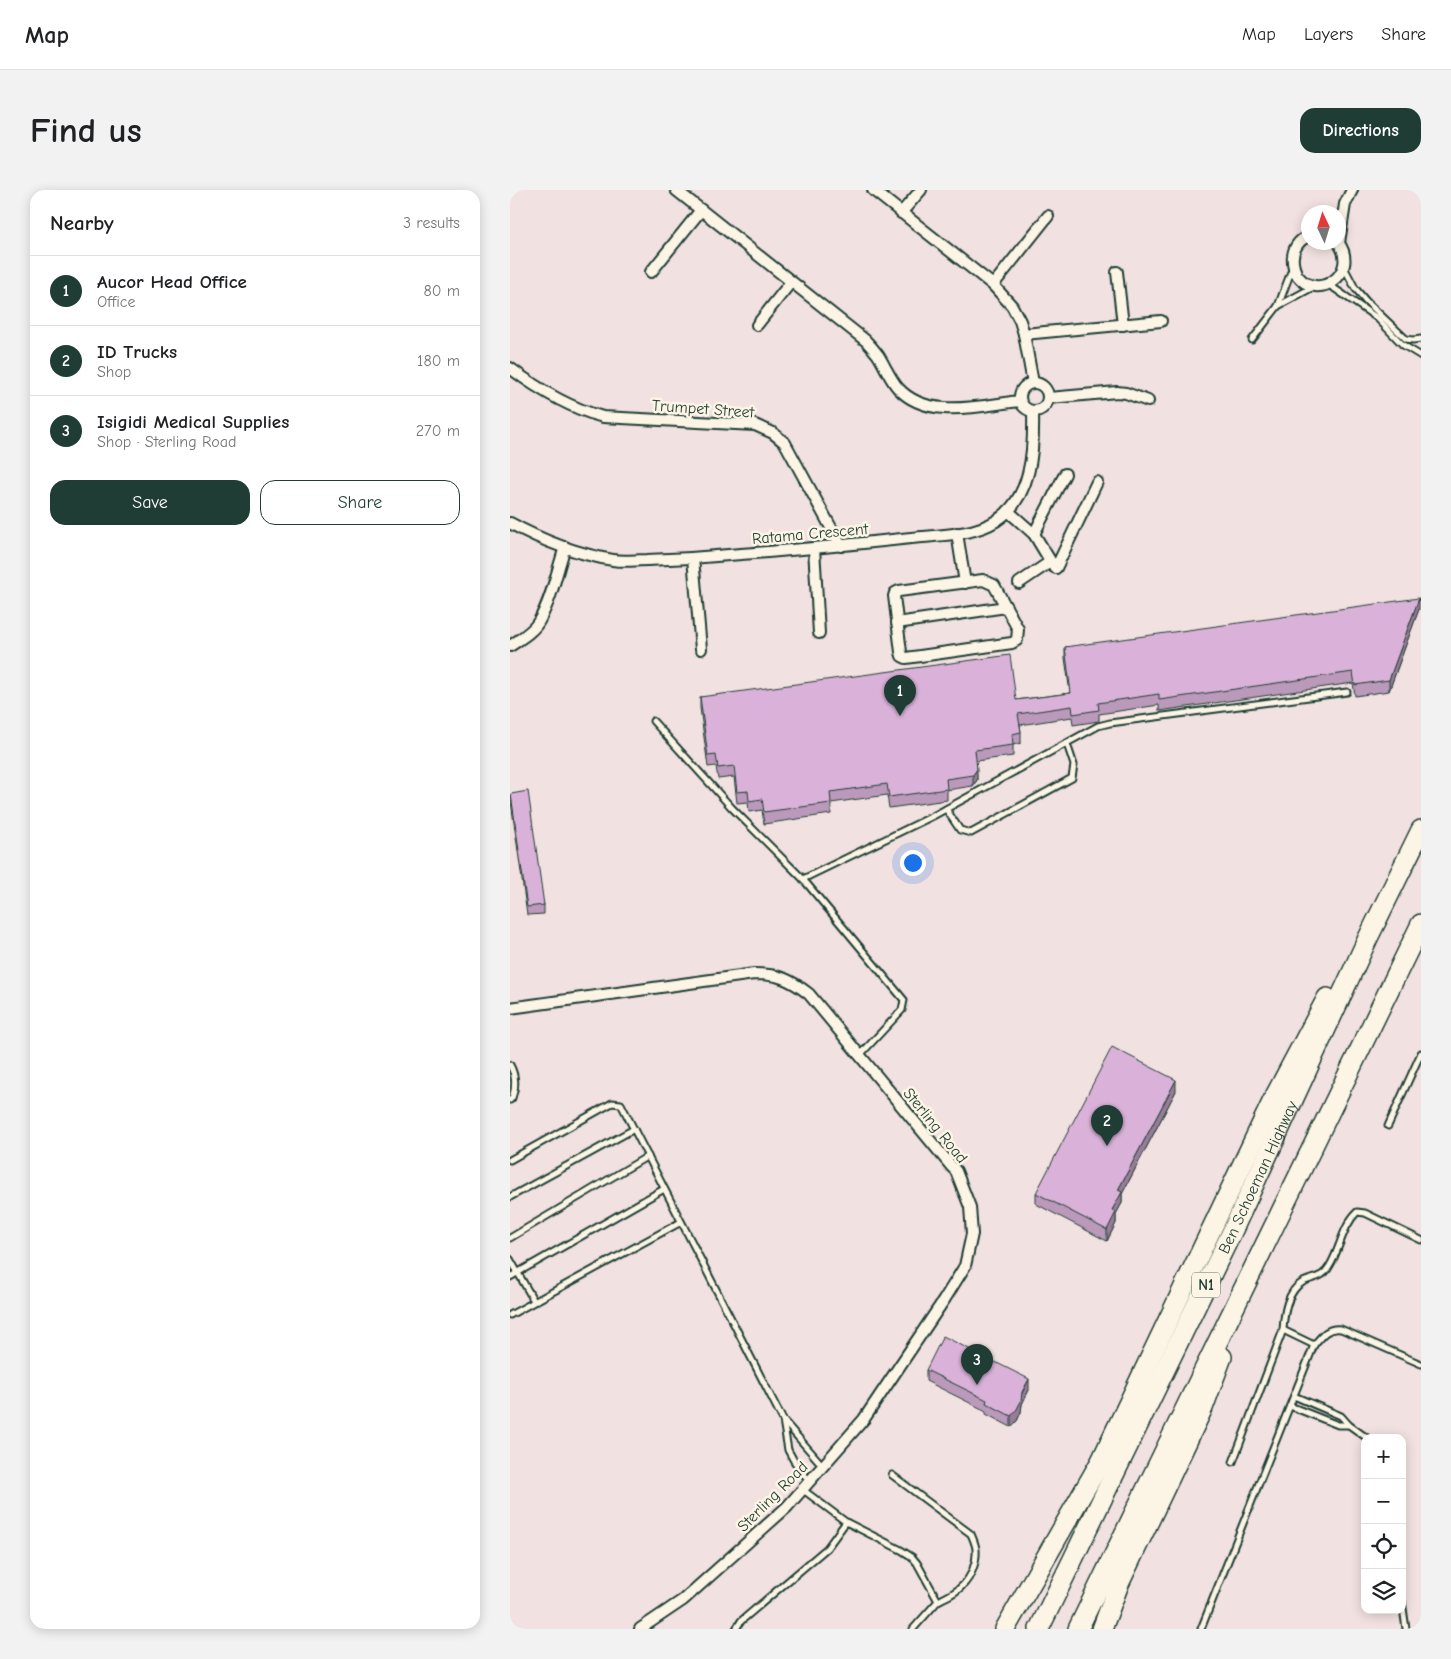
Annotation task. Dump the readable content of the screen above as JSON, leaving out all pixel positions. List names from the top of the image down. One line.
{"streets":{"highway":["Ben Schoeman Highway","N1"],"street":["Trumpet Street","Ratama Crescent","Sterling Road"]},"crossings":[["Trumpet Street","Ratama Crescent"]],"north":"top","page":{"header":"Map","nav":["Map","Layers","Share"],"buttons":["Directions",["Save","Share"]],"title":"Find us","heading":["Nearby","3 results"],"list":[{"mark":"1","name":"Aucor Head Office","note":"Office","value":"80 m"},{"mark":"2","name":"ID Trucks","note":"Shop","value":"180 m"},{"mark":"3","name":"Isigidi Medical Supplies","note":"Shop · Sterling Road","value":"270 m"}],"pins":["1","2","3"],"map_buttons":["+","−"]}}
